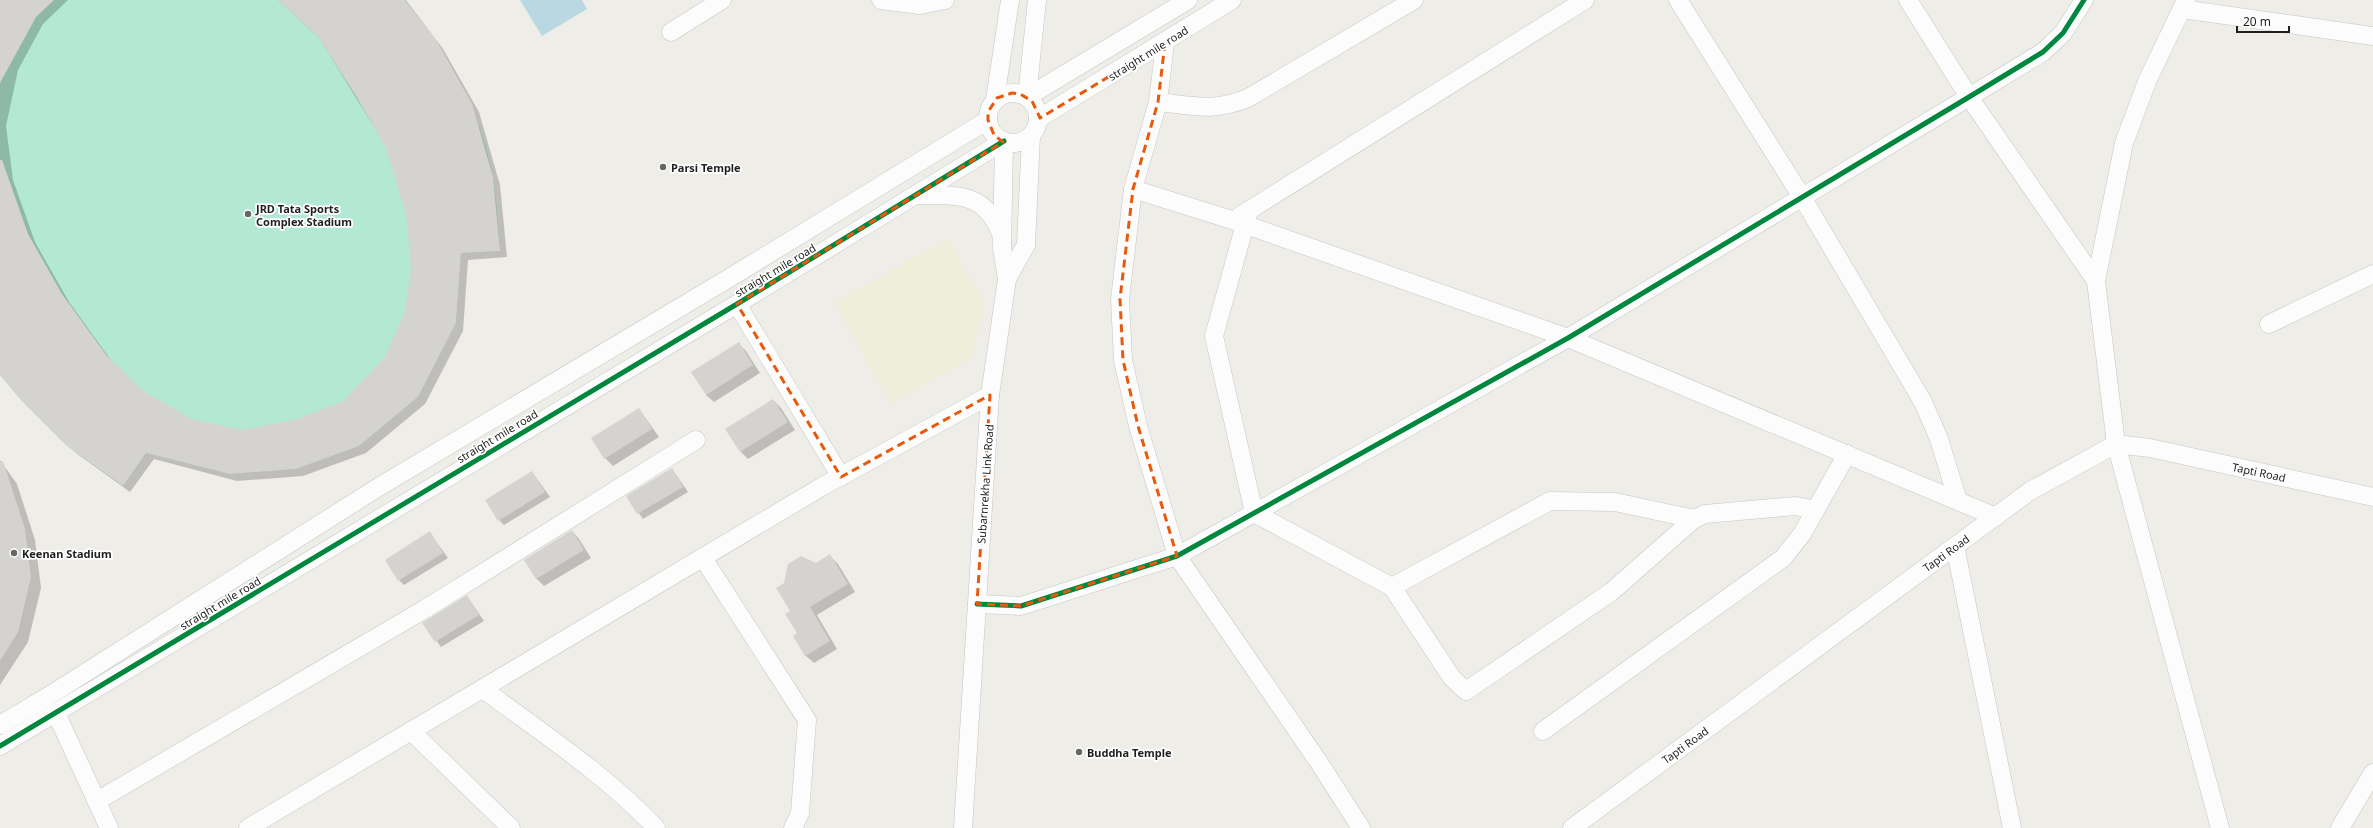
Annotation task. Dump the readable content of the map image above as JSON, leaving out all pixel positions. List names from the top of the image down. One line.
{"streets":{"street":["straight mile road","Tapti Road","Subarnrekha Link Road"]},"crossings":[["straight mile road","Subarnrekha Link Road"]],"places":["Parsi Temple","JRD Tata Sports Complex Stadium","Keenan Stadium","Buddha Temple"],"scale_bar":"20 m"}
